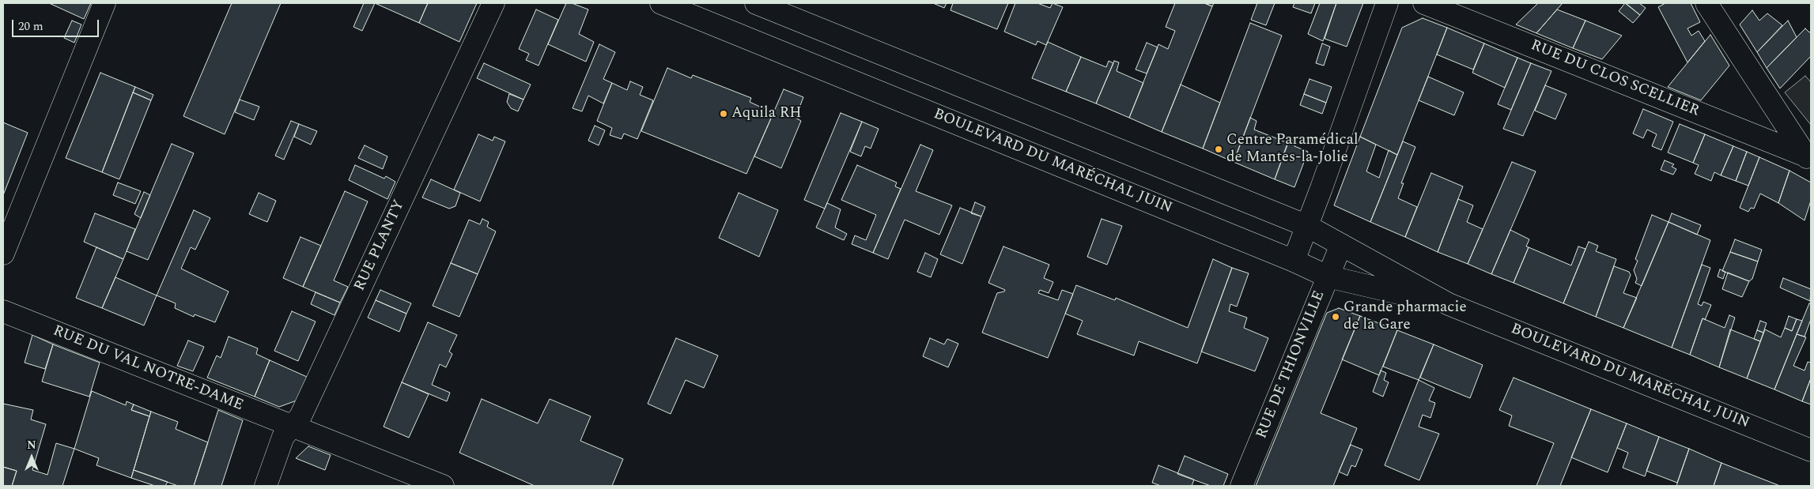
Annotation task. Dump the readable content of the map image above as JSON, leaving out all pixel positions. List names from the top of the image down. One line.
{"streets":{"street":["RUE DU CLOS SCELLIER","BOULEVARD DU MARÉCHAL JUIN","RUE PLANTY","RUE DE THIONVILLE","RUE DU VAL NOTRE-DAME"]},"crossings":[["BOULEVARD DU MARÉCHAL JUIN","RUE DE THIONVILLE"],["RUE PLANTY","RUE DU VAL NOTRE-DAME"]],"places":["Aquila RH","Centre Paramédical de Mantes-la-Jolie","Grande pharmacie de la Gare"],"scale_bar":"20 m","north":"top"}
